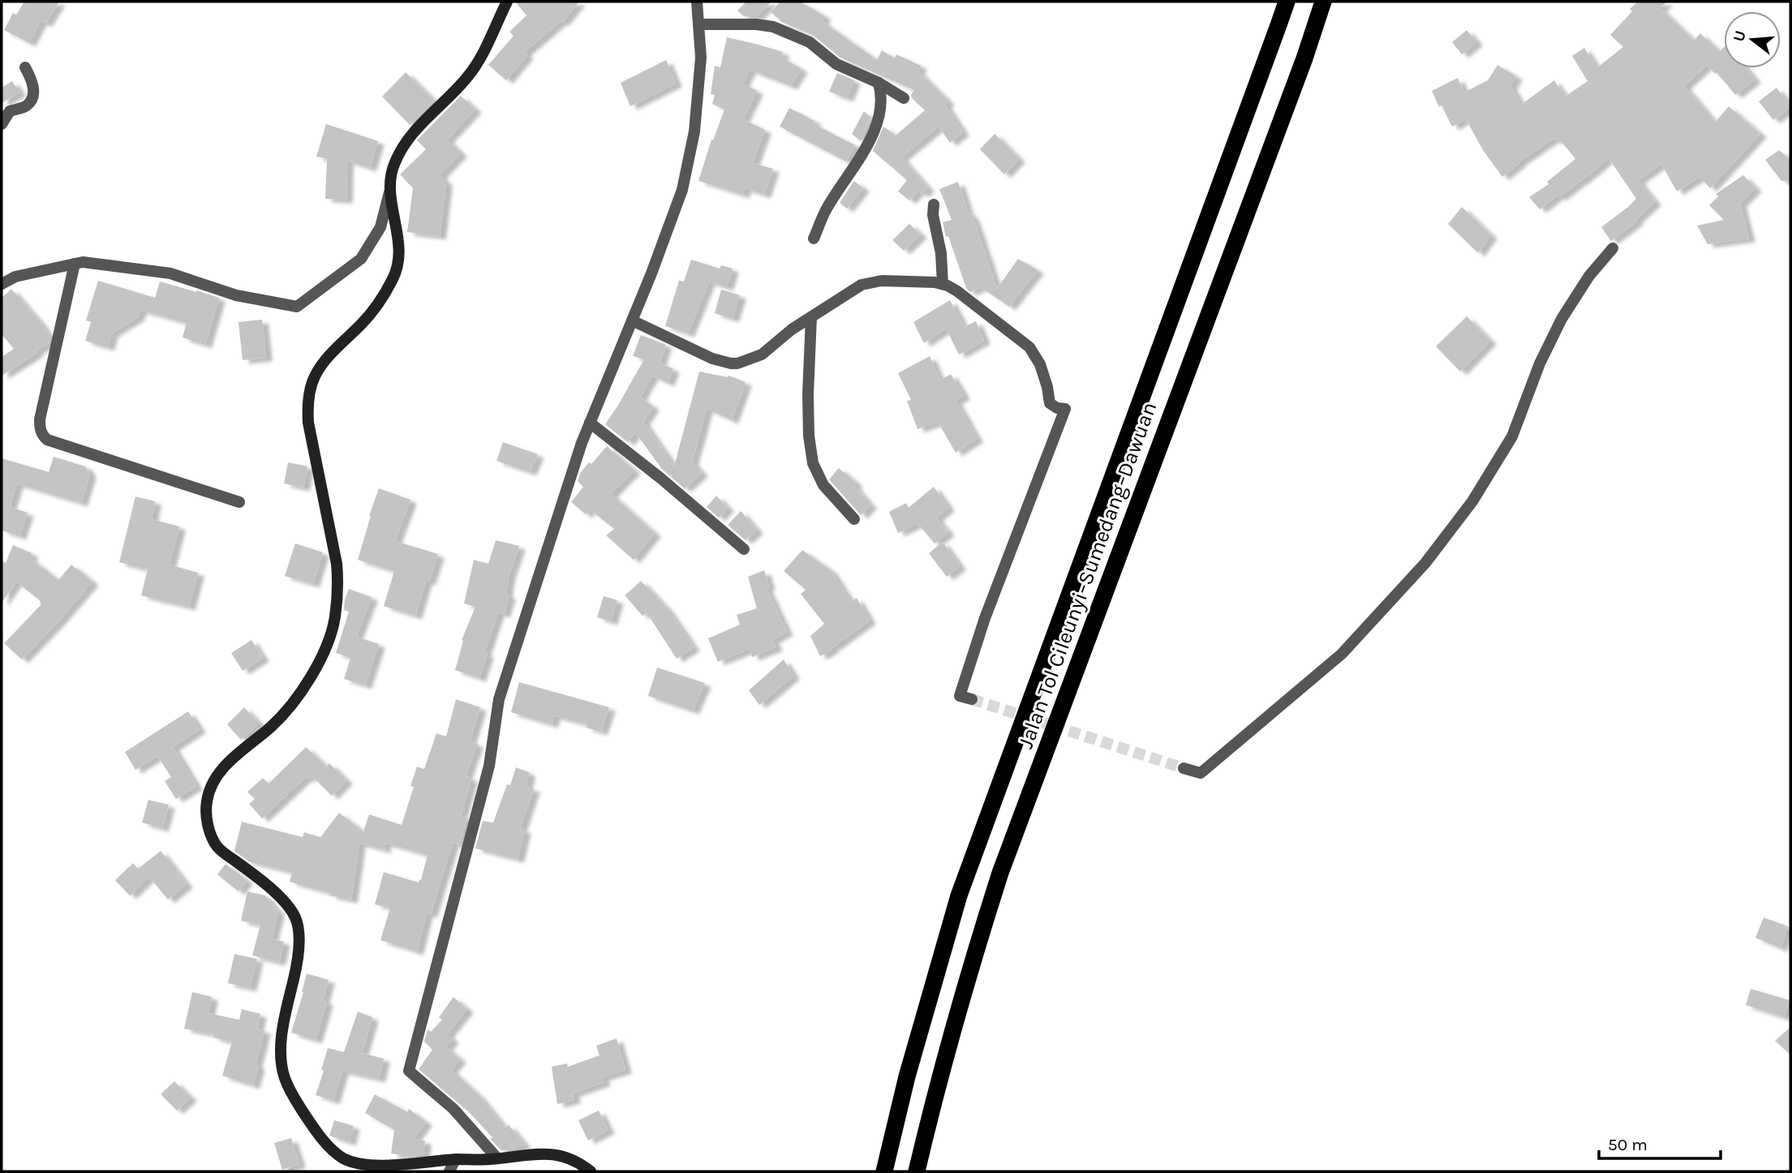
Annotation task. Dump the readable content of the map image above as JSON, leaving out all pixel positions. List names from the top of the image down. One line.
{"streets":{"highway":["Jalan Tol Cileunyi–Sumedang–Dawuan"]},"scale_bar":"50 m","north":"left"}
